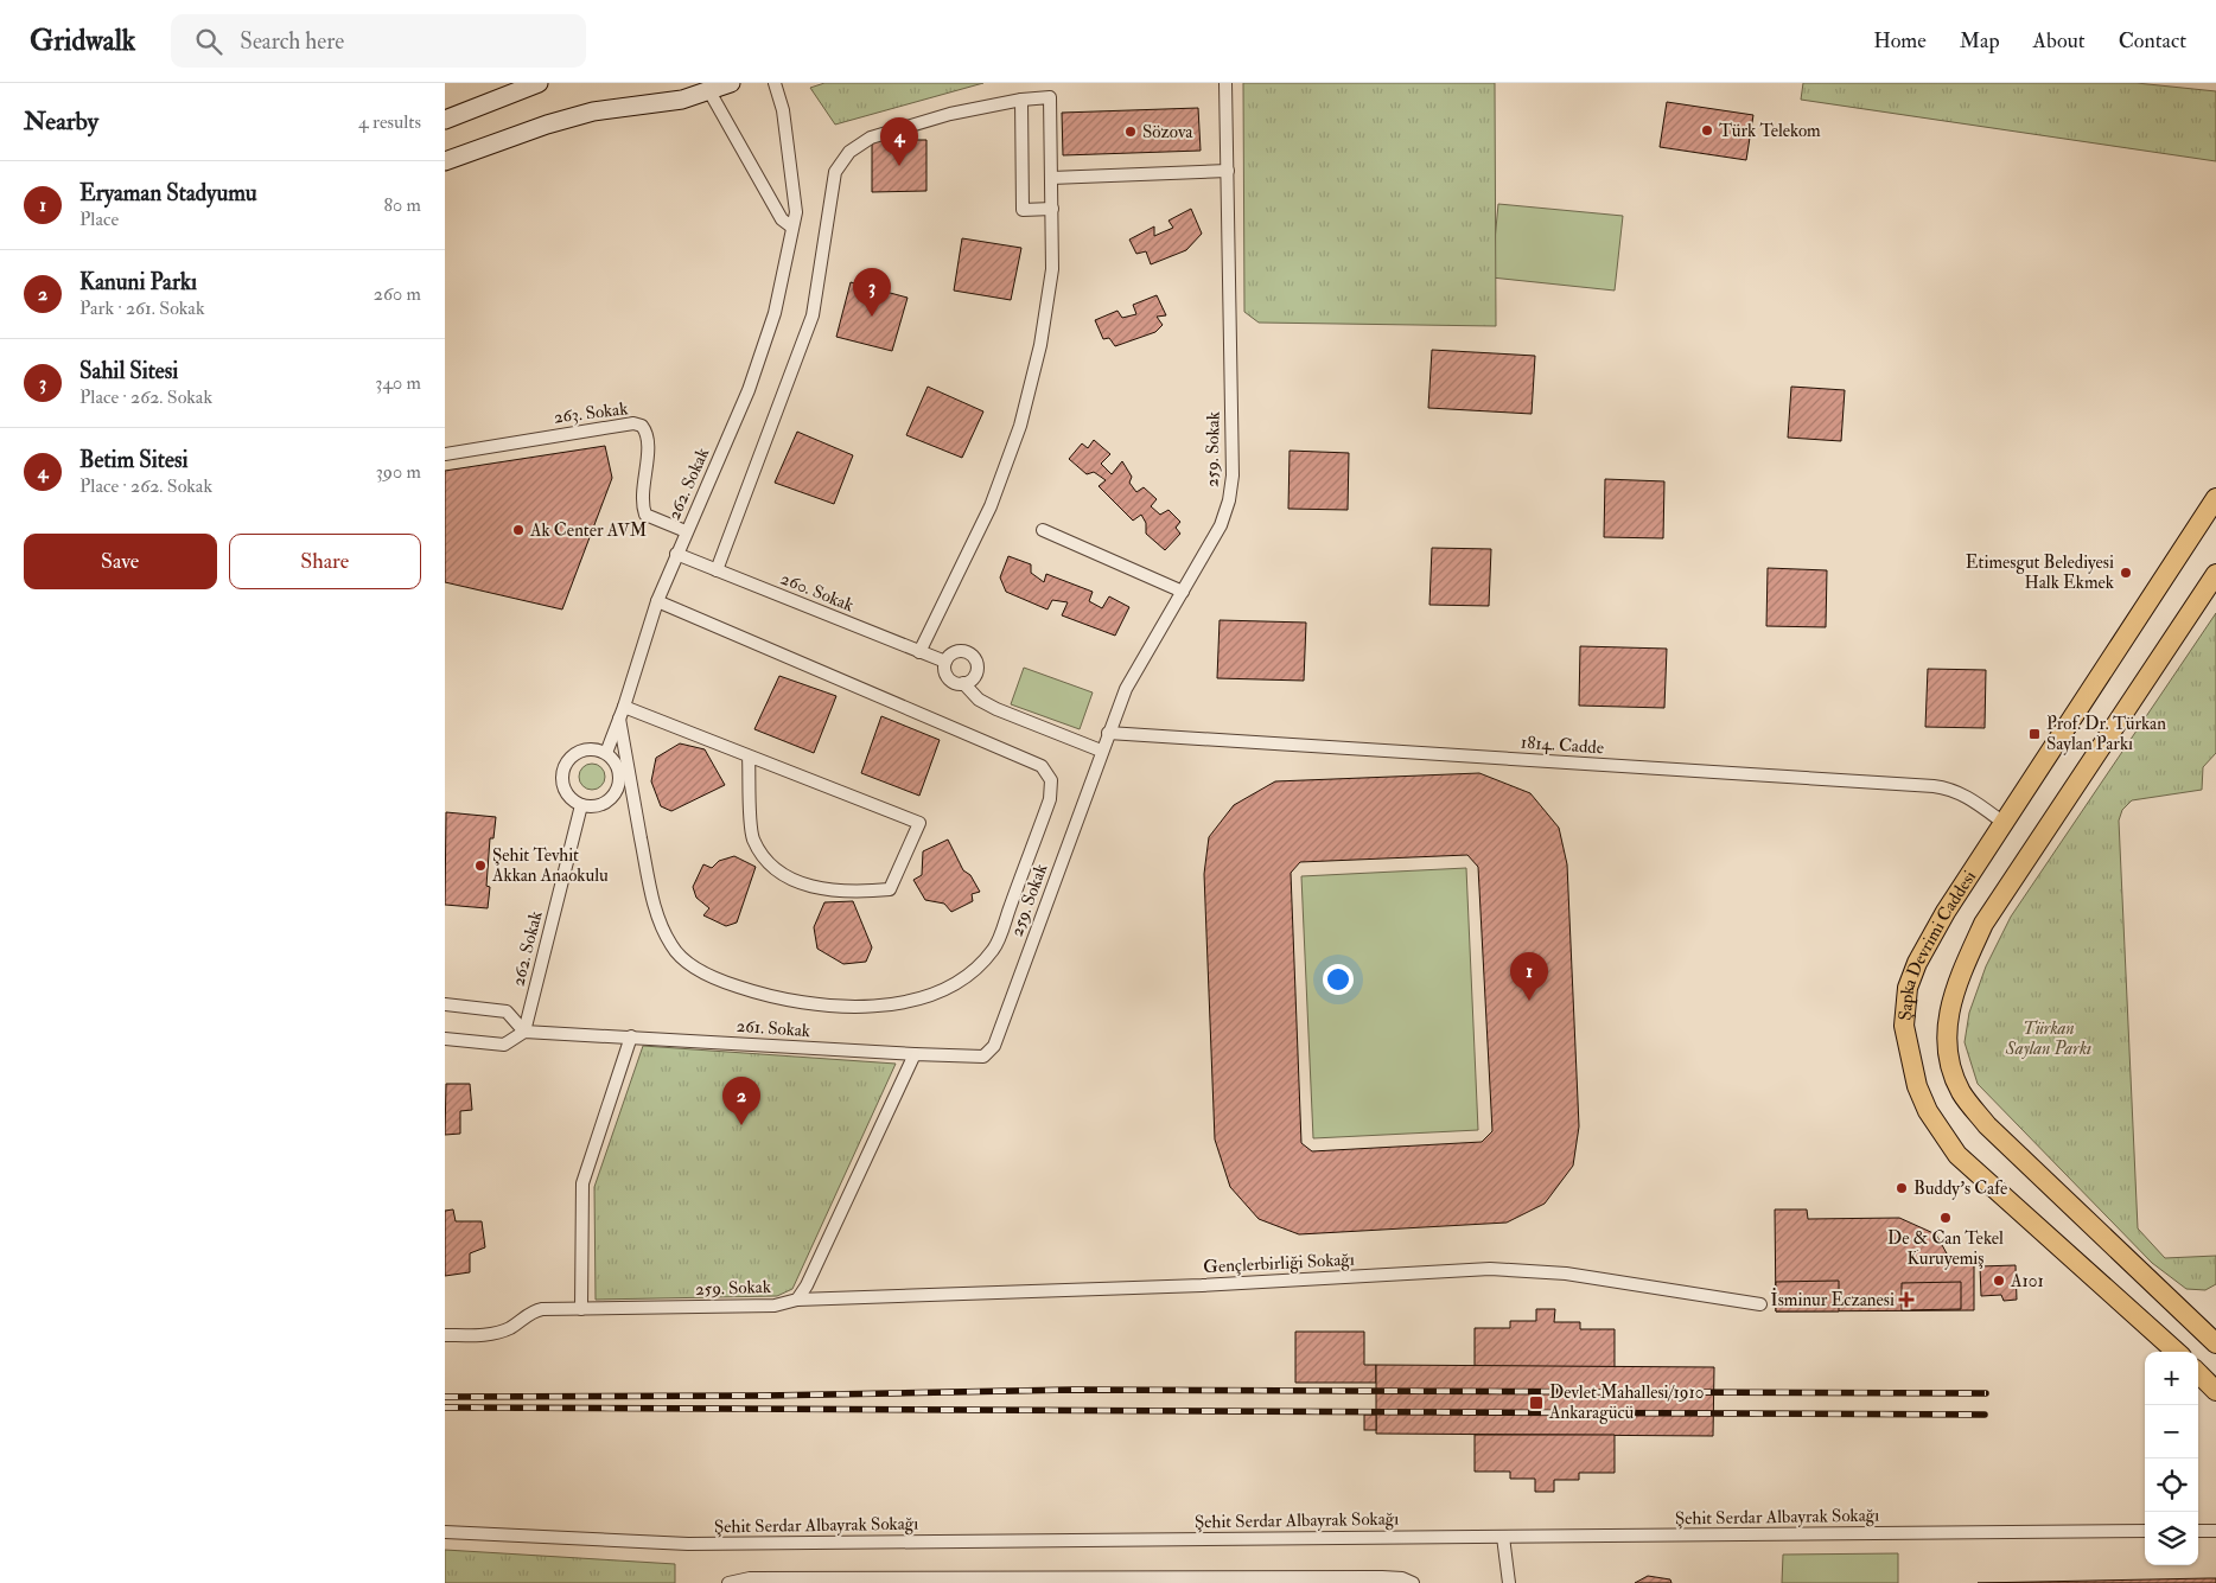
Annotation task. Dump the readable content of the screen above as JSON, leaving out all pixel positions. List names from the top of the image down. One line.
{"streets":{"main road":["Şapka Devrimi Caddesi"],"street":["263. Sokak","259. Sokak","262. Sokak","260. Sokak","1814. Cadde","261. Sokak","Gençlerbirliği Sokağı","Şehit Serdar Albayrak Sokağı"]},"crossings":[["263. Sokak","262. Sokak"],["259. Sokak","1814. Cadde"],["259. Sokak","261. Sokak"],["259. Sokak","Gençlerbirliği Sokağı"],["262. Sokak","260. Sokak"],["262. Sokak","261. Sokak"],["1814. Cadde","Şapka Devrimi Caddesi"]],"parks":["Türkan Saylan Parkı"],"places":{"other":["Türk Telekom","Sözova","Ak Center AVM","Etimesgut Belediyesi Halk Ekmek","Şehit Tevhit Akkan Anaokulu","Buddy's Cafe","De & Can Tekel Kuruyemiş","A101"],"transit":["Prof. Dr. Türkan Saylan Parkı","Devlet Mahallesi/1910 Ankaragücü"],"health":["İsminur Eczanesi"]},"page":{"header":"Gridwalk","search":"Search here","nav":["Home","Map","About","Contact"],"heading":["Nearby","4 results"],"pins":["4","3","1","2"],"list":[{"mark":"1","name":"Eryaman Stadyumu","note":"Place","value":"80 m"},{"mark":"2","name":"Kanuni Parkı","note":"Park · 261. Sokak","value":"260 m"},{"mark":"3","name":"Sahil Sitesi","note":"Place · 262. Sokak","value":"340 m"},{"mark":"4","name":"Betim Sitesi","note":"Place · 262. Sokak","value":"390 m"}],"buttons":["Save","Share"],"map_buttons":["+","−"]}}
